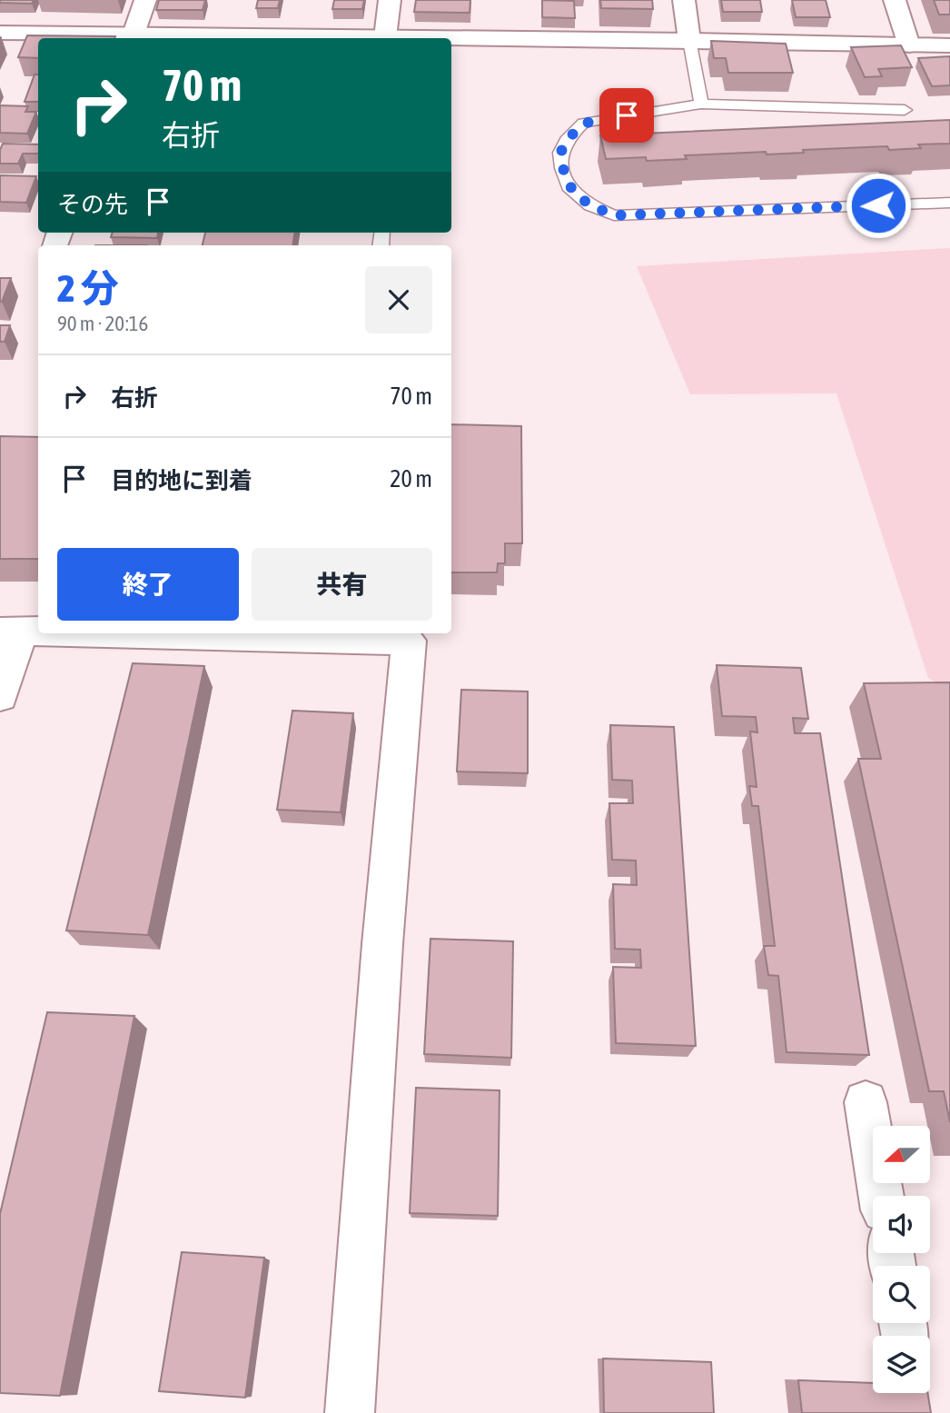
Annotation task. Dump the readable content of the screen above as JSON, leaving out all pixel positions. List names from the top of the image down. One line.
{"north":"left","page":{"turn":["70 m","右折"],"then":"その先","heading":["2 分","90 m · 20:16"],"list":[{"name":"右折","value":"70 m"},{"name":"目的地に到着","value":"20 m"}],"buttons":["終了","共有"]}}
